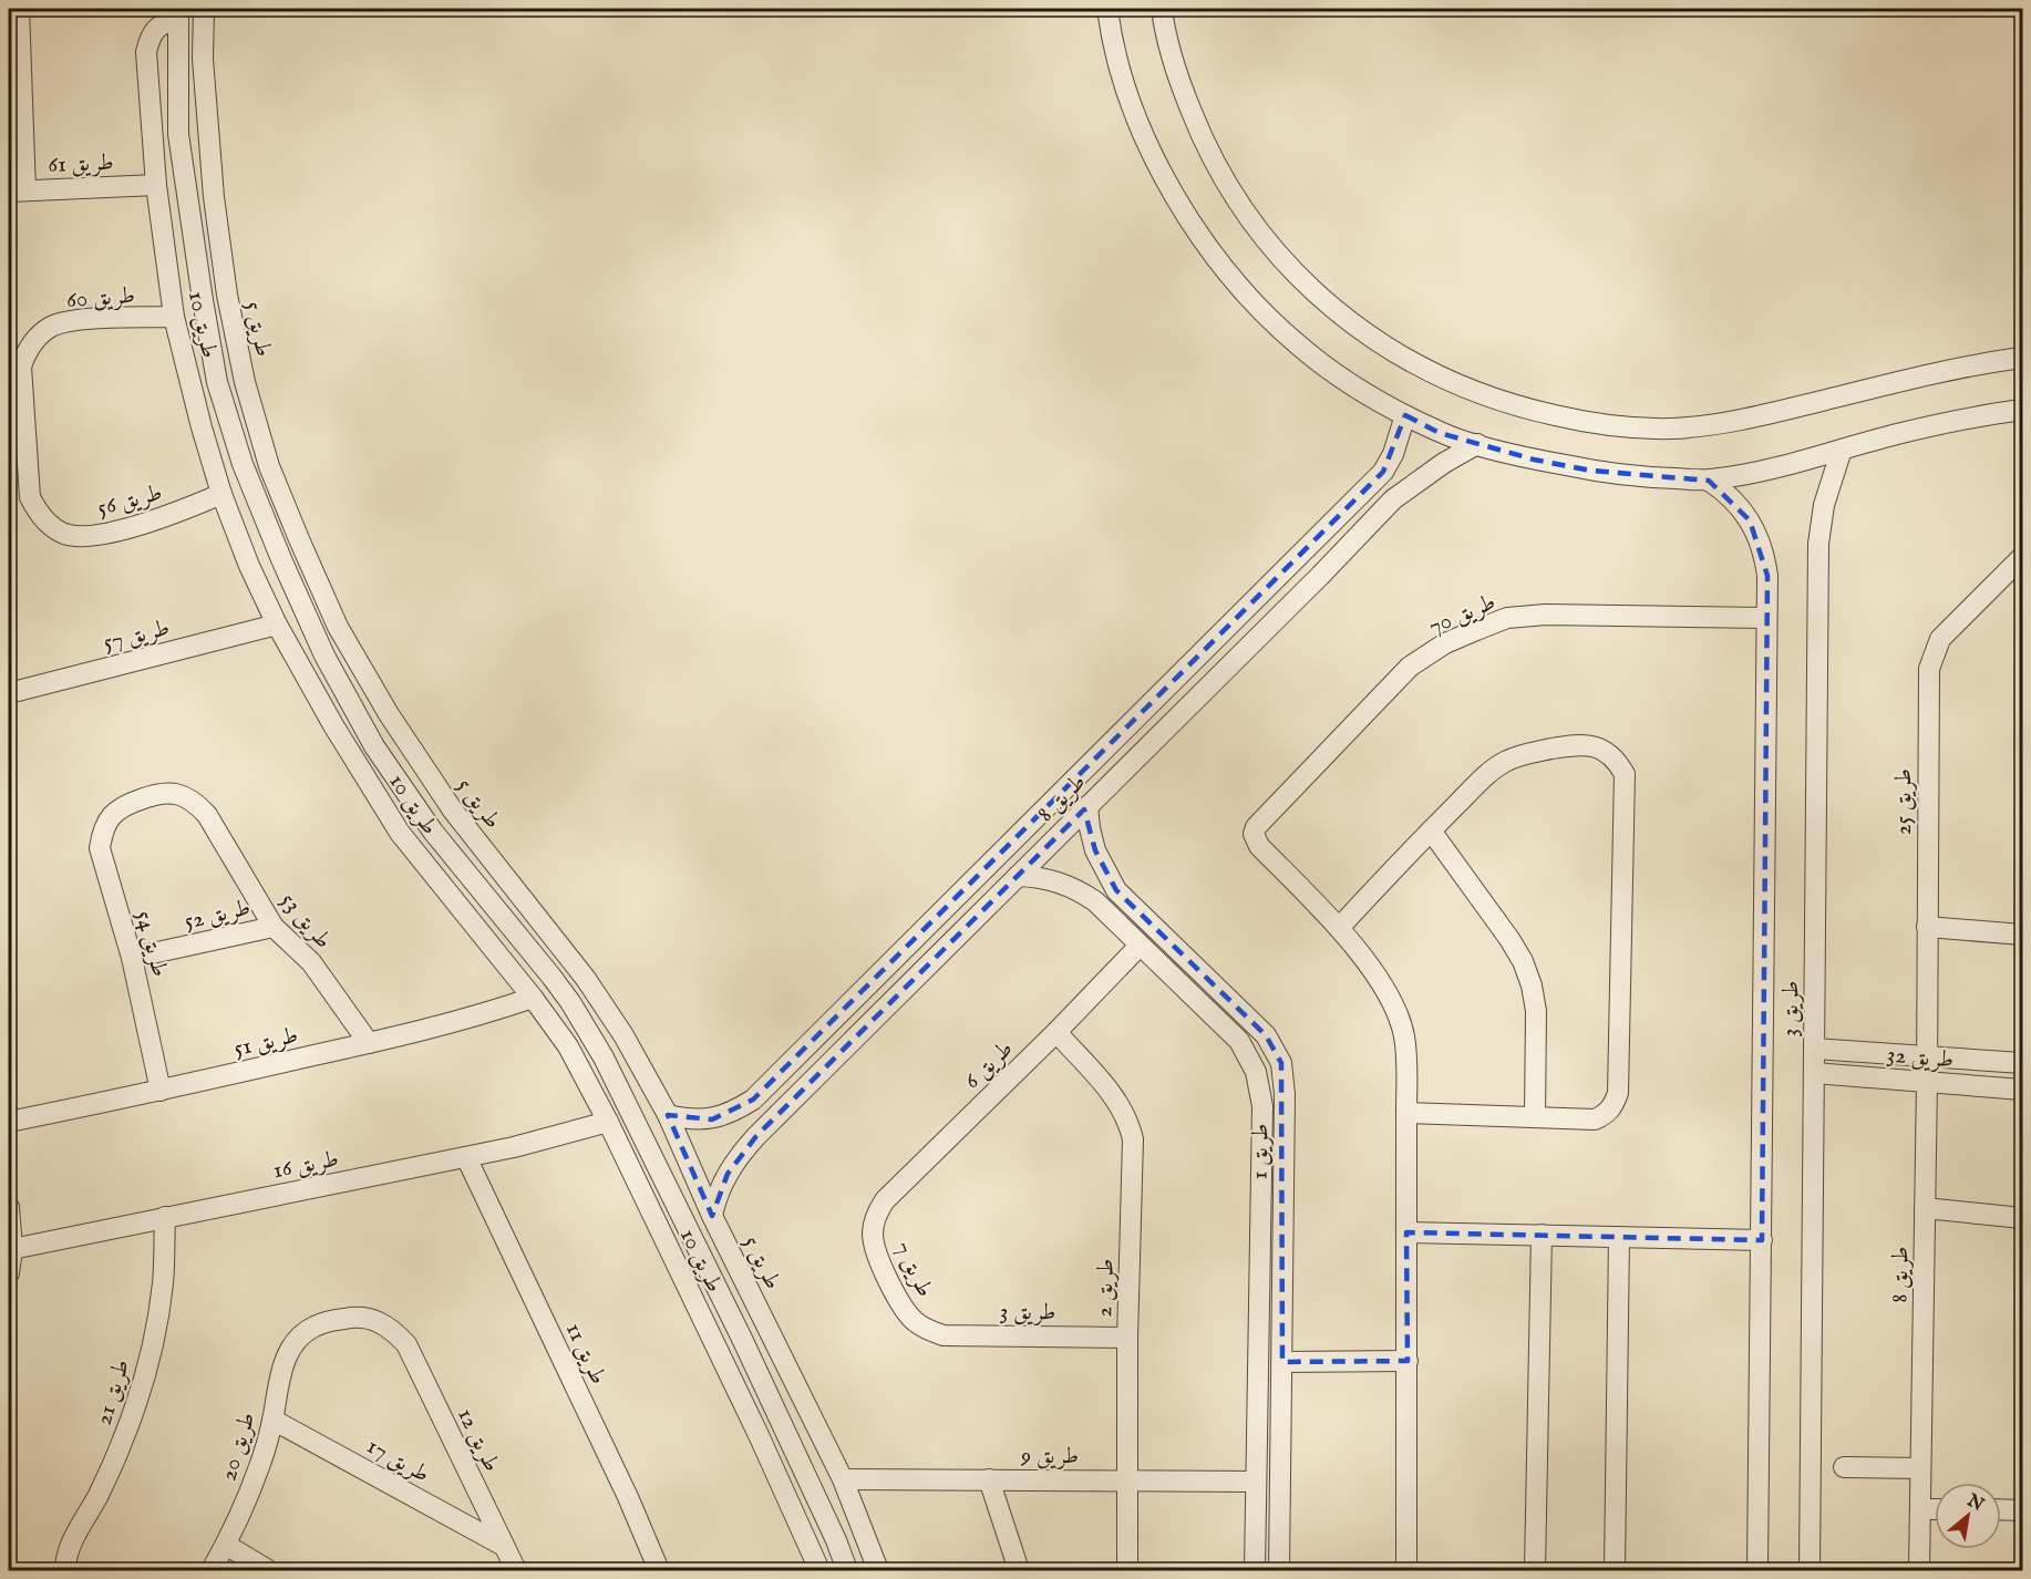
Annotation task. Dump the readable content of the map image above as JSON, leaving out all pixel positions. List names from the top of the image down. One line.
{"streets":{"street":["طريق 61","طريق 60","طريق 10","طريق 5","طريق 56","طريق 70","طريق 57","طريق 8","طريق 25","طريق 52","طريق 53","طريق 54","طريق 3","طريق 51","طريق 32","طريق 6","طريق 1","طريق 16","طريق 7","طريق 2","طريق 11","طريق 21","طريق 12","طريق 20","طريق 9","طريق 17"]},"crossings":[["طريق 61","طريق 10"],["طريق 60","طريق 10"],["طريق 60","طريق 56"],["طريق 10","طريق 56"],["طريق 10","طريق 57"],["طريق 10","طريق 51"],["طريق 10","طريق 16"],["طريق 5","طريق 8"],["طريق 5","طريق 9"],["طريق 70","طريق 3"],["طريق 8","طريق 25"],["طريق 8","طريق 32"],["طريق 8","طريق 1"],["طريق 25","طريق 32"],["طريق 52","طريق 53"],["طريق 52","طريق 54"],["طريق 53","طريق 54"],["طريق 53","طريق 51"],["طريق 54","طريق 51"],["طريق 3","طريق 32"],["طريق 3","طريق 7"],["طريق 3","طريق 2"],["طريق 6","طريق 1"],["طريق 6","طريق 7"],["طريق 6","طريق 2"],["طريق 1","طريق 9"],["طريق 16","طريق 11"],["طريق 16","طريق 21"],["طريق 2","طريق 9"],["طريق 12","طريق 20"],["طريق 12","طريق 17"],["طريق 20","طريق 17"]],"north":"top right"}
